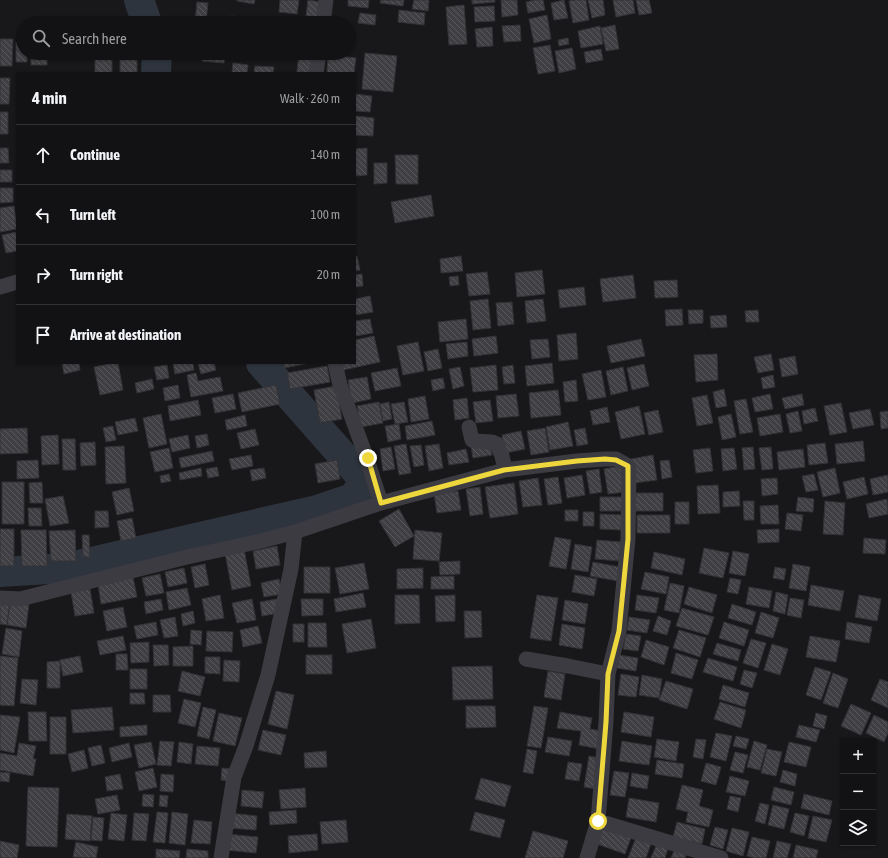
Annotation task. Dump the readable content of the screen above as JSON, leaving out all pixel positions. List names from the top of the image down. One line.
{"page":{"search":"Search here","heading":["4 min","Walk · 260 m"],"list":[["Continue","140 m"],["Turn left","100 m"],["Turn right","20 m"],"Arrive at destination"],"map_buttons":["+","−"]}}
